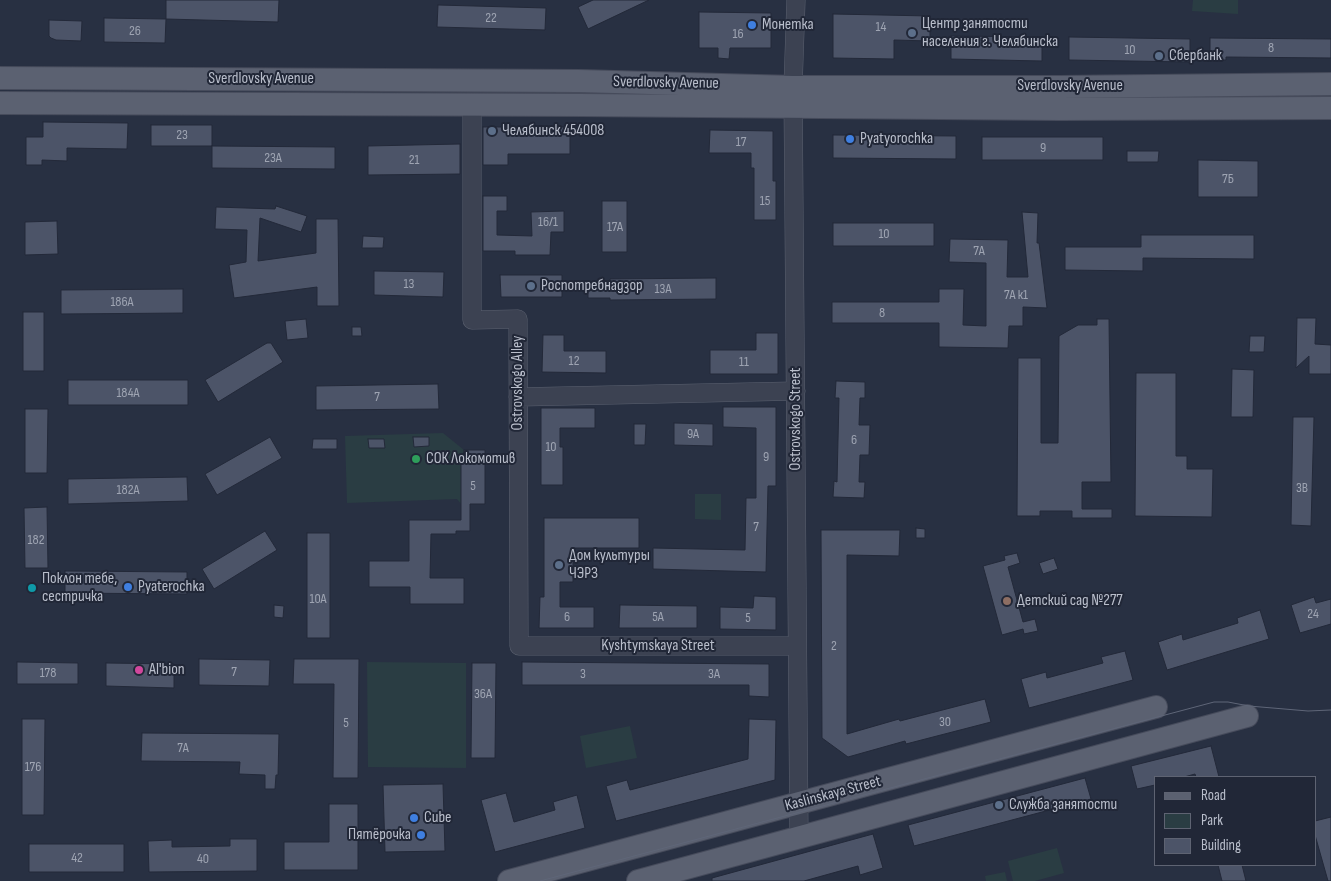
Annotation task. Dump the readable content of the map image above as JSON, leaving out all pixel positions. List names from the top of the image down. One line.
{"streets":{"main road":["Sverdlovsky Avenue","Kaslinskaya Street"],"street":["Ostrovskogo Alley","Ostrovskogo Street","Kyshtymskaya Street"]},"crossings":[["Sverdlovsky Avenue","Ostrovskogo Alley"],["Sverdlovsky Avenue","Ostrovskogo Street"],["Ostrovskogo Alley","Kyshtymskaya Street"],["Ostrovskogo Street","Kyshtymskaya Street"],["Ostrovskogo Street","Kaslinskaya Street"]],"places":["Монетка","Центр занятости населения г. Челябинска","Сбербанк","Челябинск 454008","Pyatyorochka","Роспотребнадзор","СОК Локомотив","Дом культуры ЧЭРЗ","Pyaterochka","Поклон тебе, сестричка","Детский сад №277","Al'bion","Служба занятости","Cube","Пятёрочка"],"house_numbers":["22","14","26","16","8","10","23","17","9","23А","21","7Б","15","16/1","17А","10","7А","13","13А","7А к1","186А","8","12","11","184А","7","9А","6","10","9","5","3В","182А","7","182","10А","24","6","5А","5","2","7","178","3","3А","36А","30","5","7А","176","42","40"],"legend":["Road","Park","Building"]}
